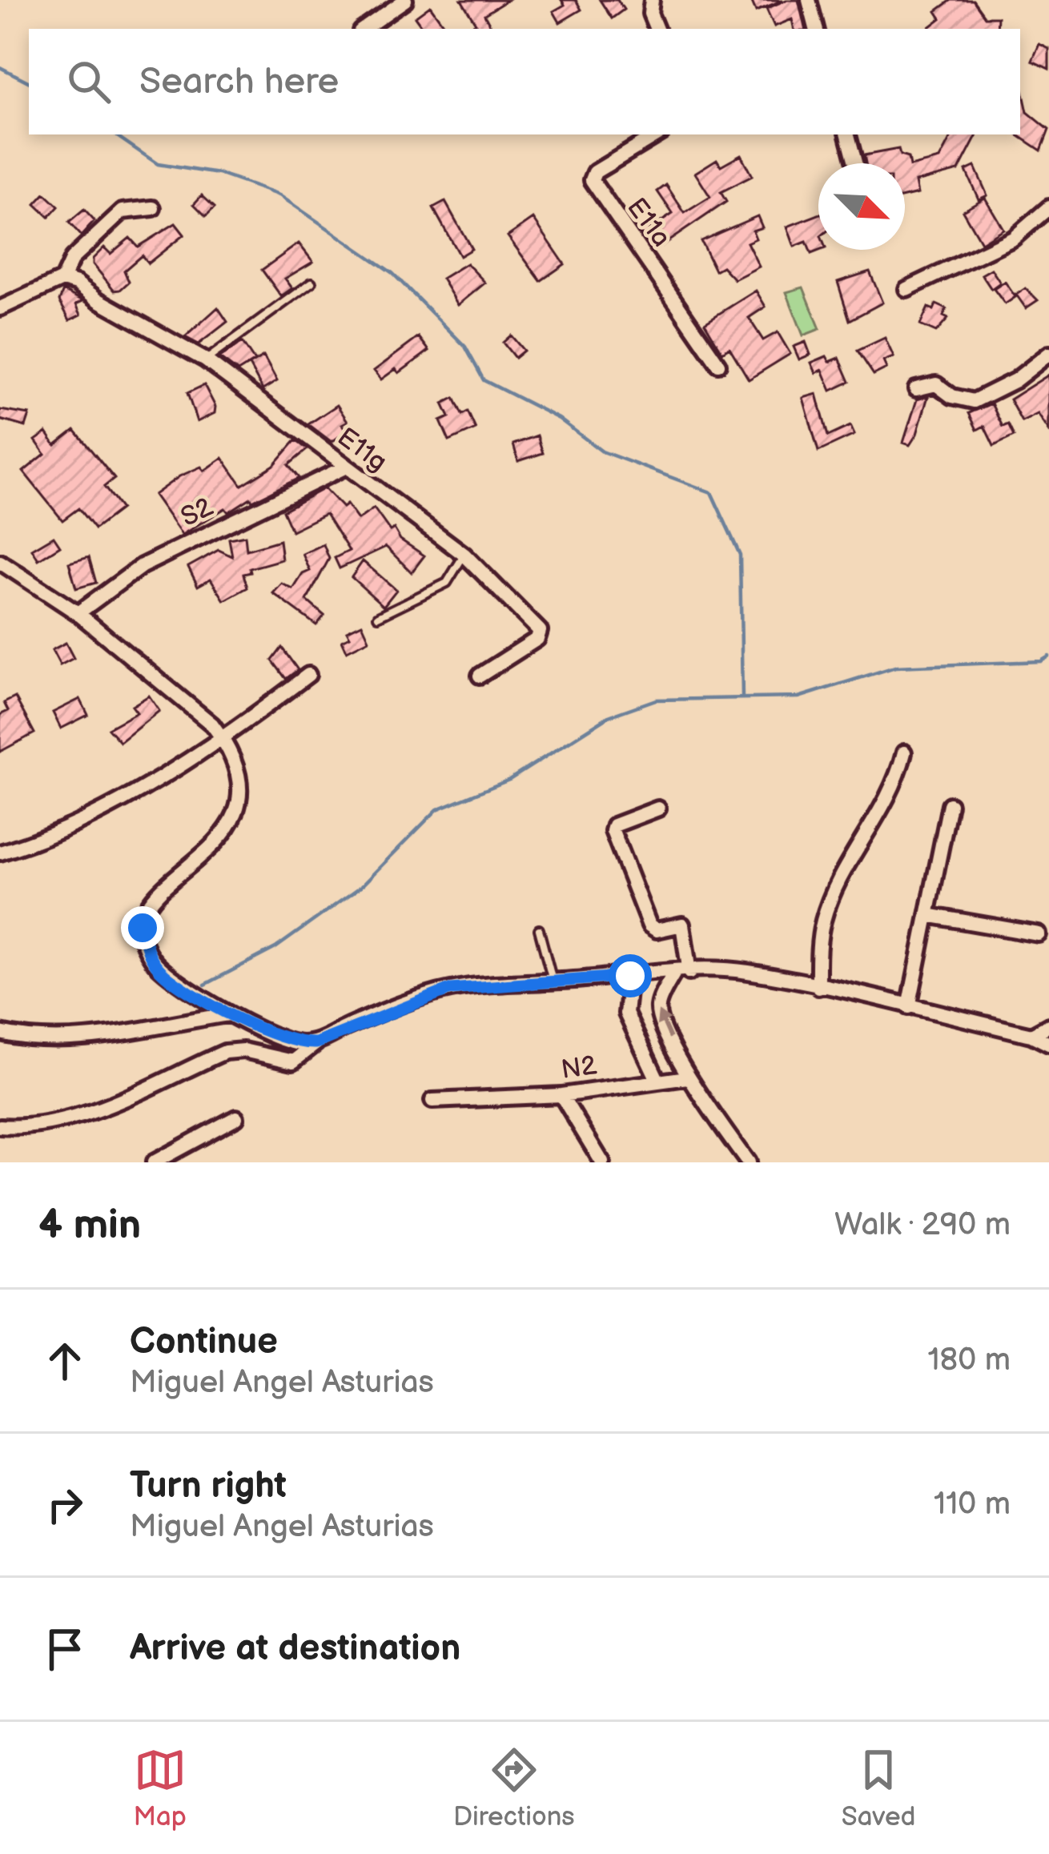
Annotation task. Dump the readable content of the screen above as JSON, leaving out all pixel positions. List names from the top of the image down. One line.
{"streets":{"street":["E11a","E11g","S2","N2"]},"crossings":[["E11g","S2"]],"north":"bottom right","page":{"search":"Search here","heading":["4 min","Walk · 290 m"],"list":[["Continue","Miguel Angel Asturias","180 m"],["Turn right","Miguel Angel Asturias","110 m"],"Arrive at destination"],"nav":["Map","Directions","Saved"]}}
